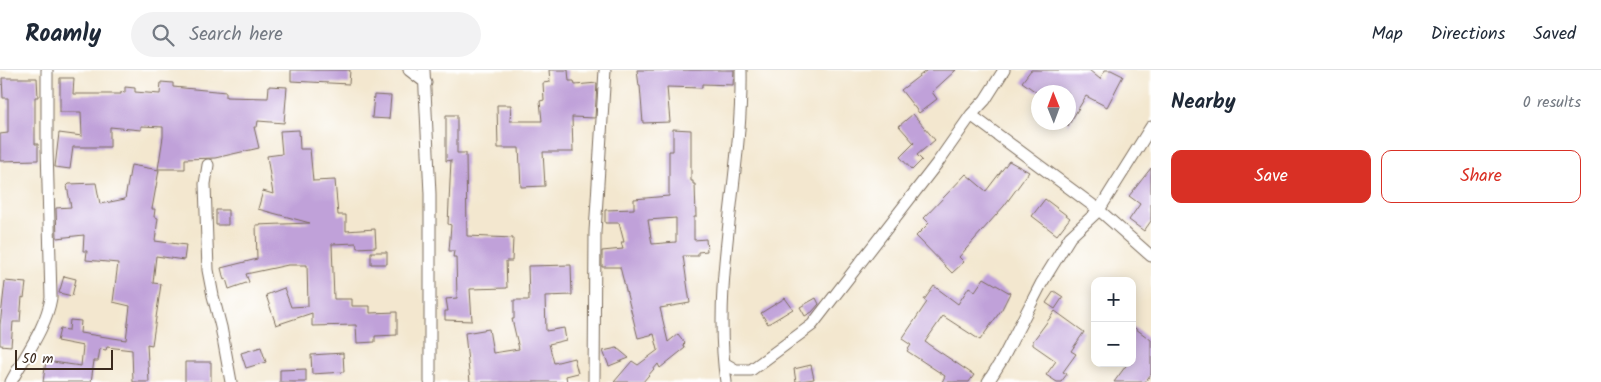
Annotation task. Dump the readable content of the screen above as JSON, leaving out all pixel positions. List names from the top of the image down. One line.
{"scale_bar":"50 m","north":"top","page":{"header":"Roamly","search":"Search here","nav":["Map","Directions","Saved"],"heading":["Nearby","0 results"],"buttons":["Save","Share"],"map_buttons":["+","−"],"scale":"50 m"}}
